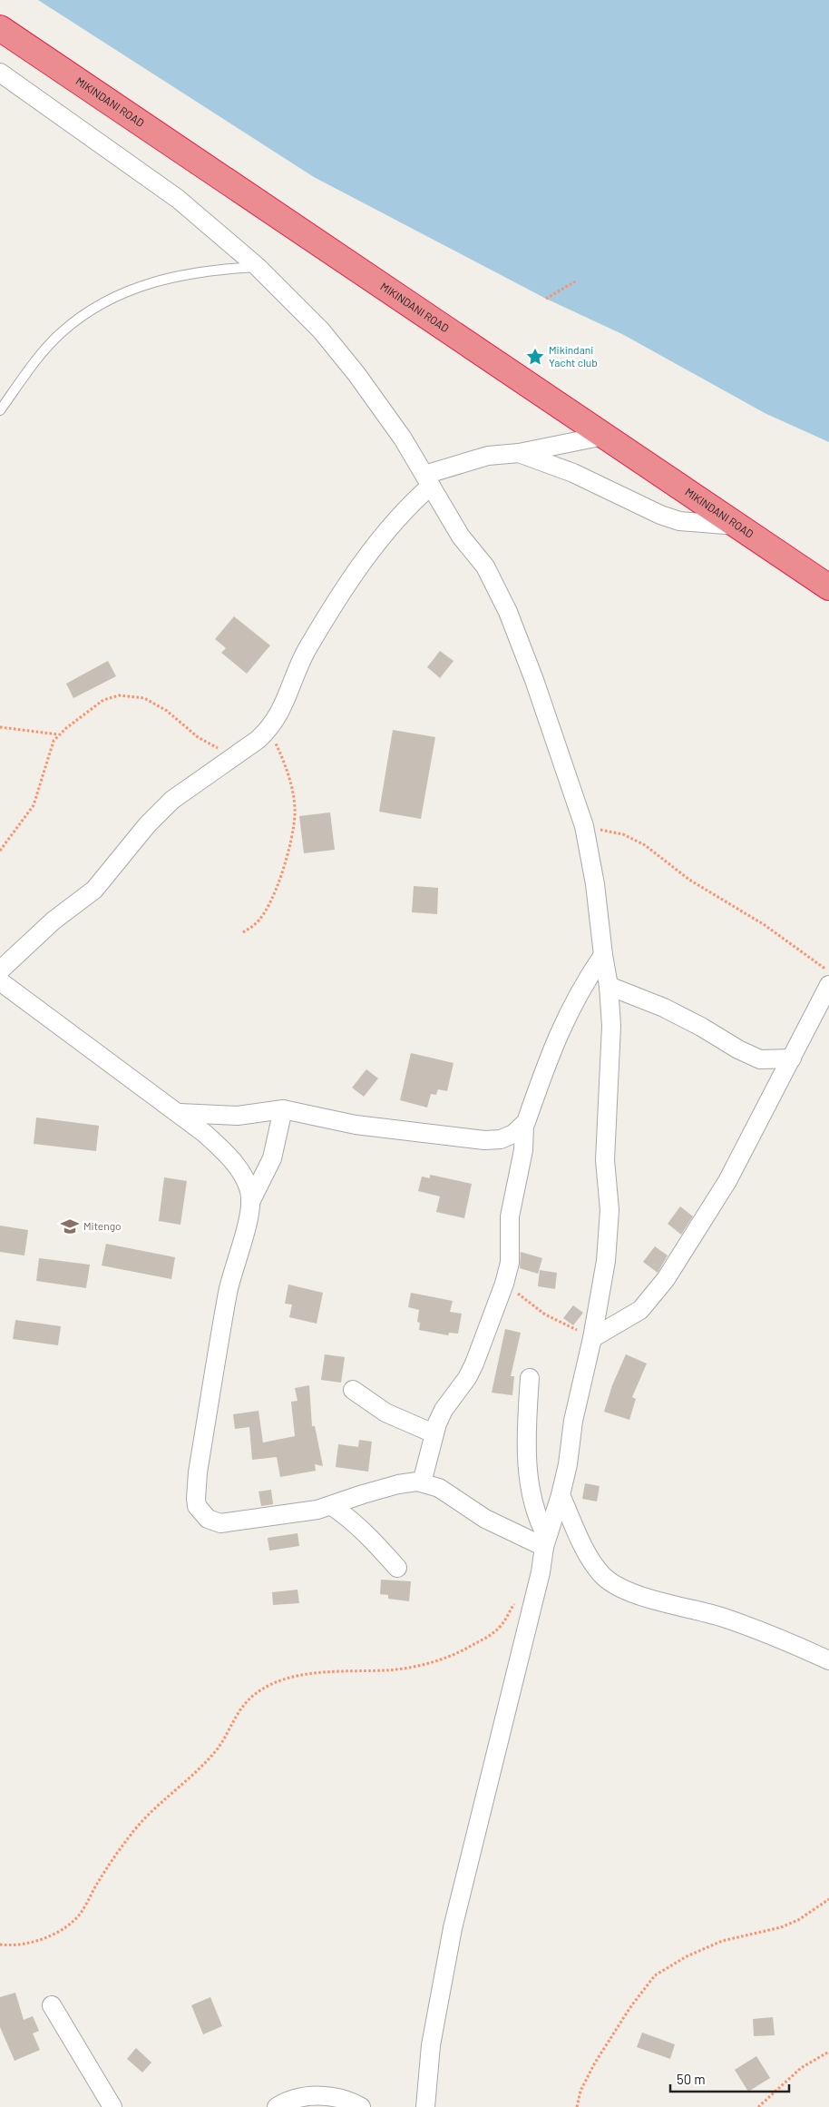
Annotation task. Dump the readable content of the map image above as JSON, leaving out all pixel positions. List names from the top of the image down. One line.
{"streets":{"highway":["MIKINDANI ROAD"]},"places":{"place":["Mikindani Yacht club"],"school or university":["Mitengo"]},"scale_bar":"50 m"}
